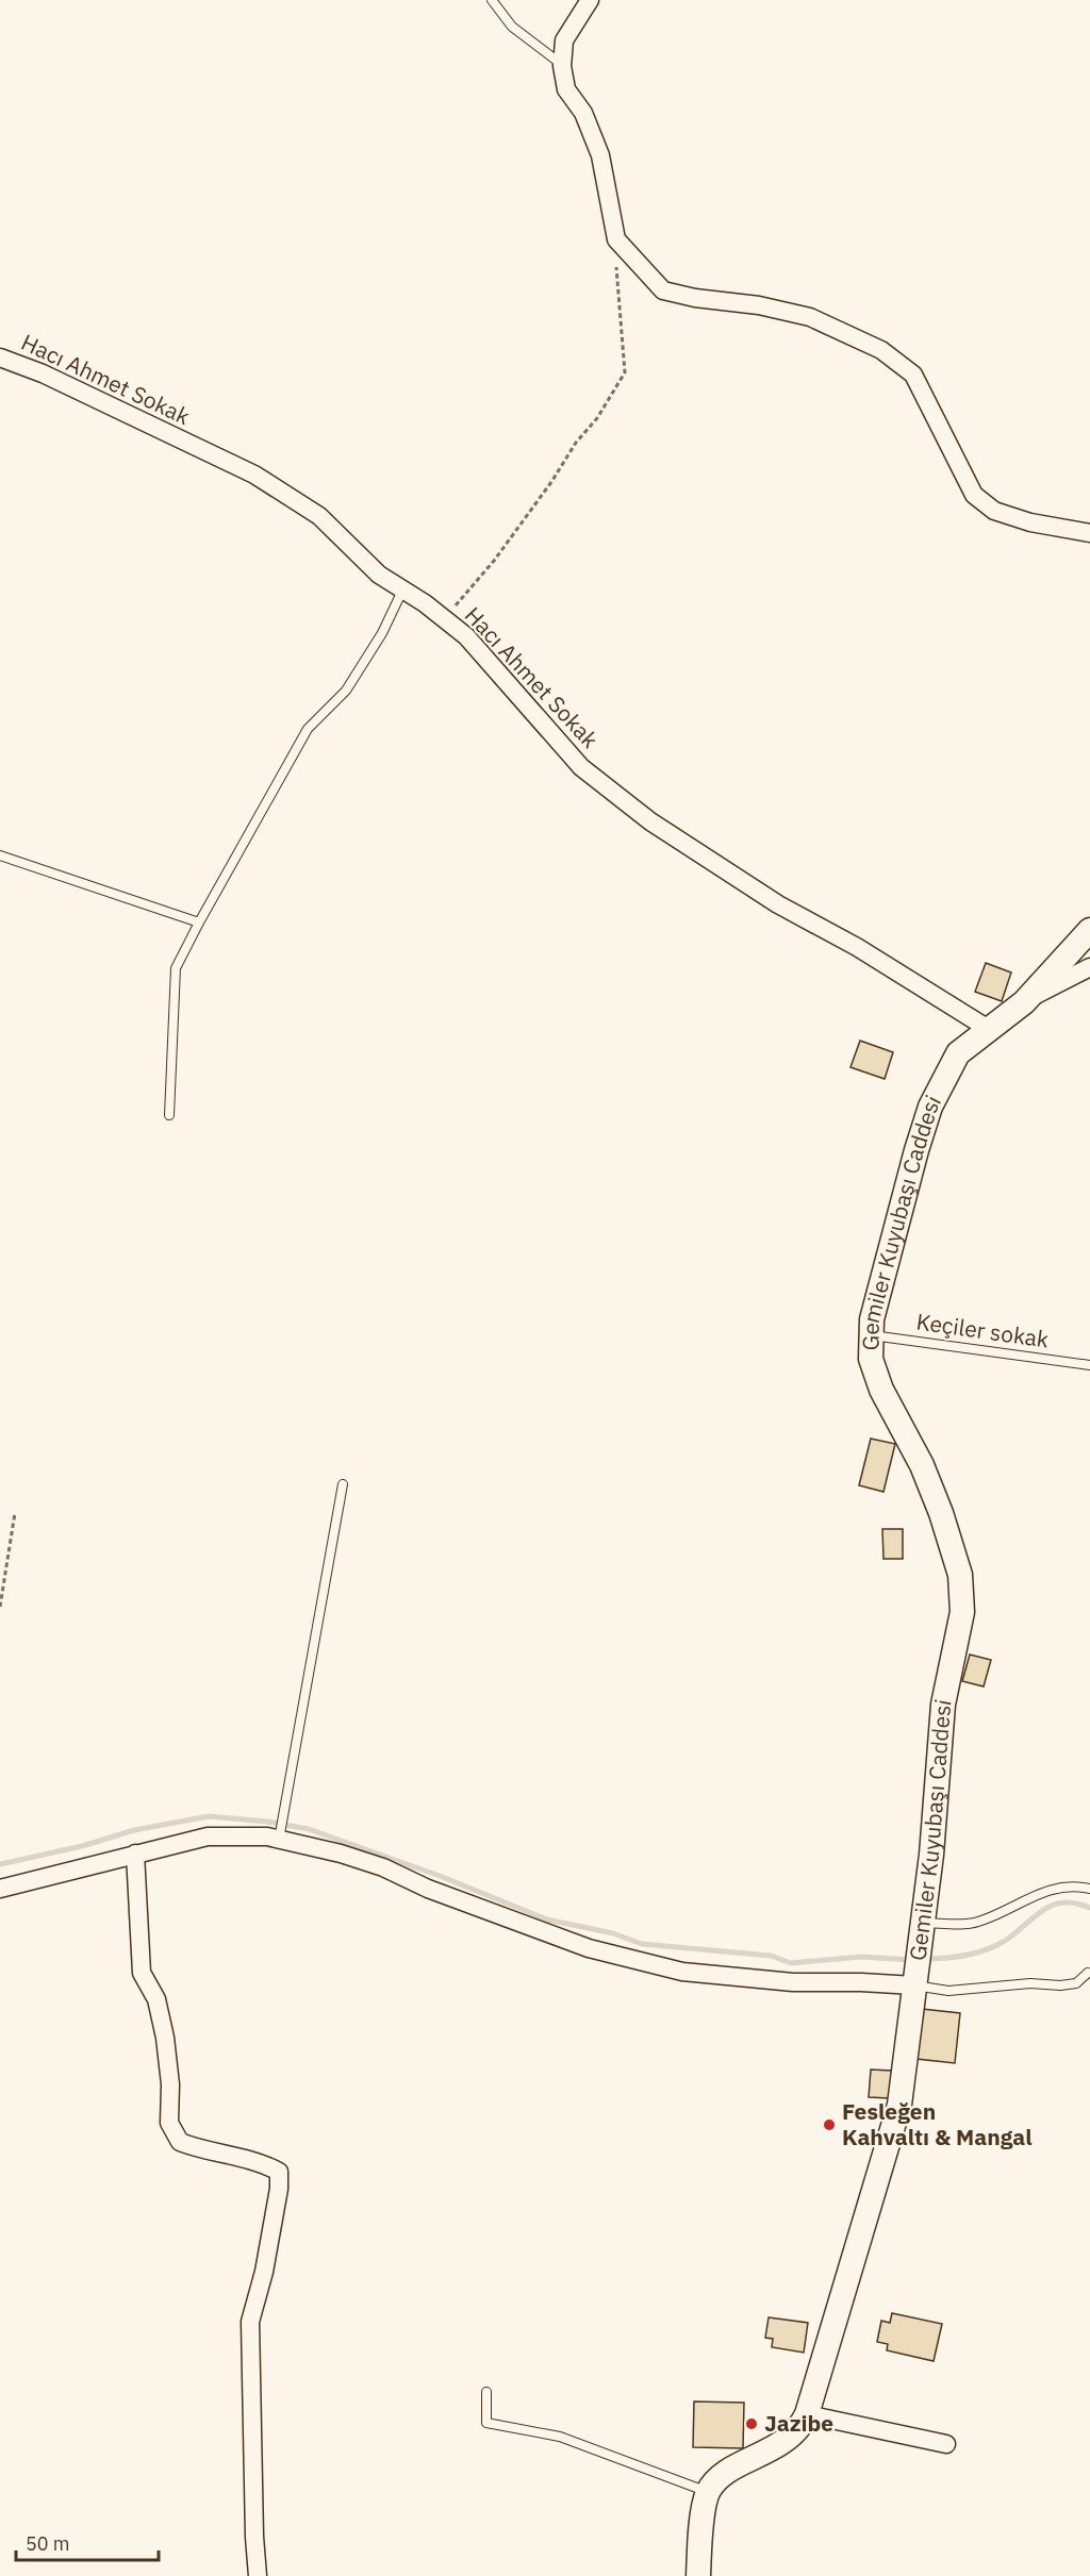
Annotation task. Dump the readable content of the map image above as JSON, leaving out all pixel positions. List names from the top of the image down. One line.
{"streets":{"street":["Hacı Ahmet Sokak","Gemiler Kuyubaşı Caddesi"],"lane":["Keçiler sokak"]},"crossings":[["Hacı Ahmet Sokak","Gemiler Kuyubaşı Caddesi"],["Gemiler Kuyubaşı Caddesi","Keçiler sokak"]],"places":["Fesleğen Kahvaltı & Mangal","Jazibe"],"scale_bar":"50 m"}
